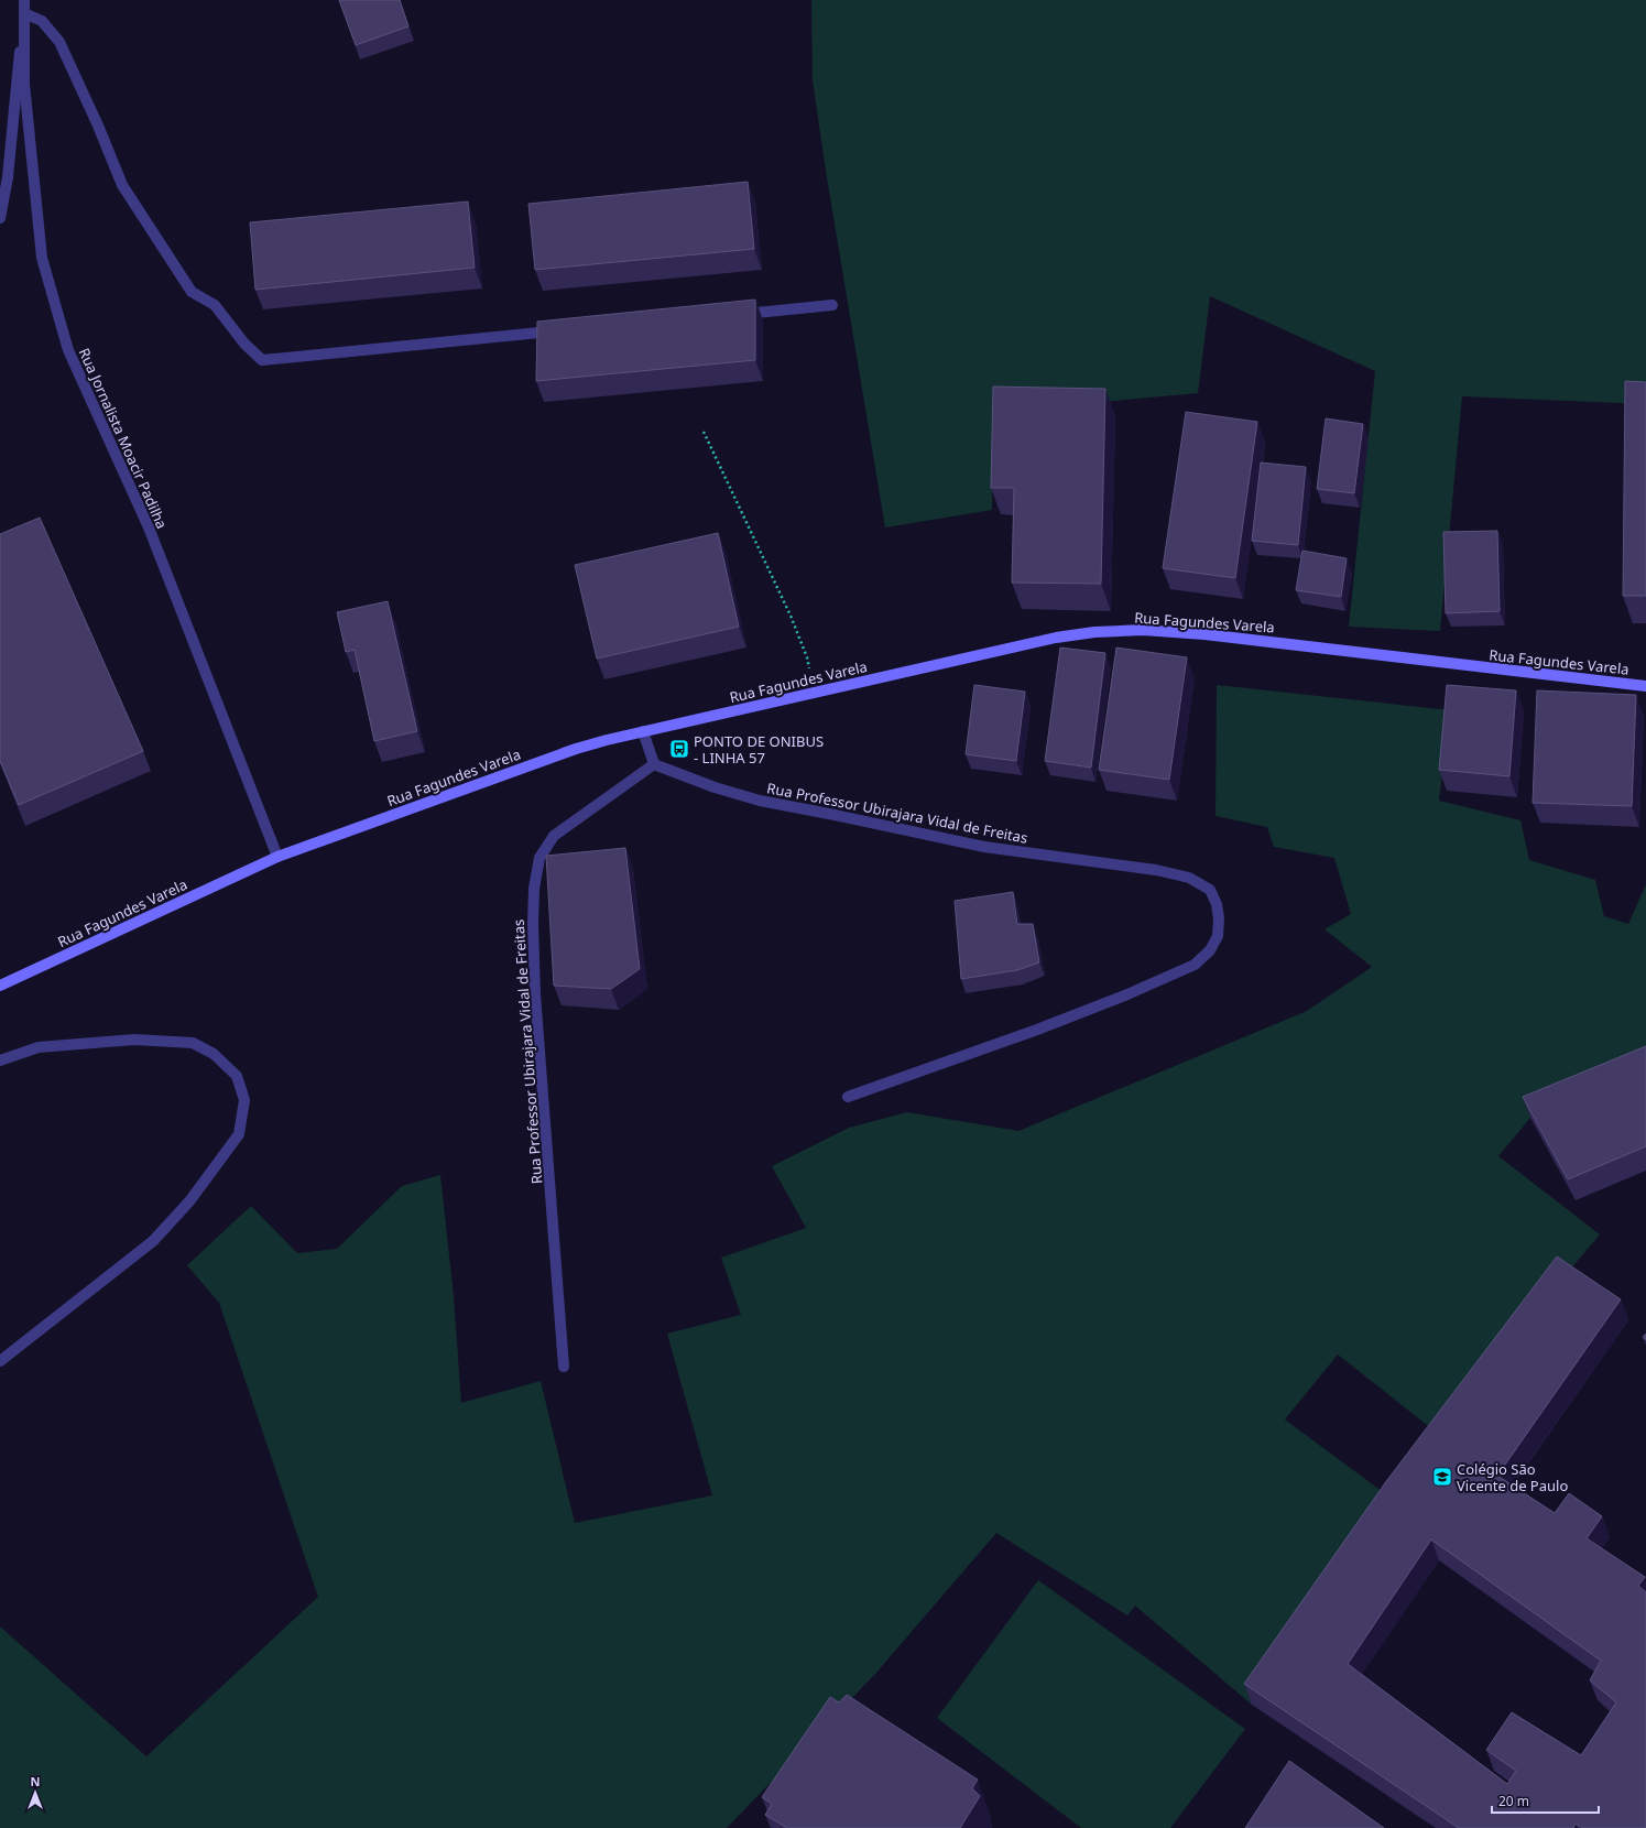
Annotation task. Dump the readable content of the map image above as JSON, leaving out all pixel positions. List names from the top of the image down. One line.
{"streets":{"main road":["Rua Fagundes Varela"],"street":["Rua Jornalista Moacir Padilha","Rua Professor Ubirajara Vidal de Freitas"]},"crossings":[["Rua Jornalista Moacir Padilha","Rua Fagundes Varela"]],"places":{"bus stop":["PONTO DE ONIBUS - LINHA 57"],"school or university":["Colégio São Vicente de Paulo"]},"scale_bar":"20 m","north":"top"}
